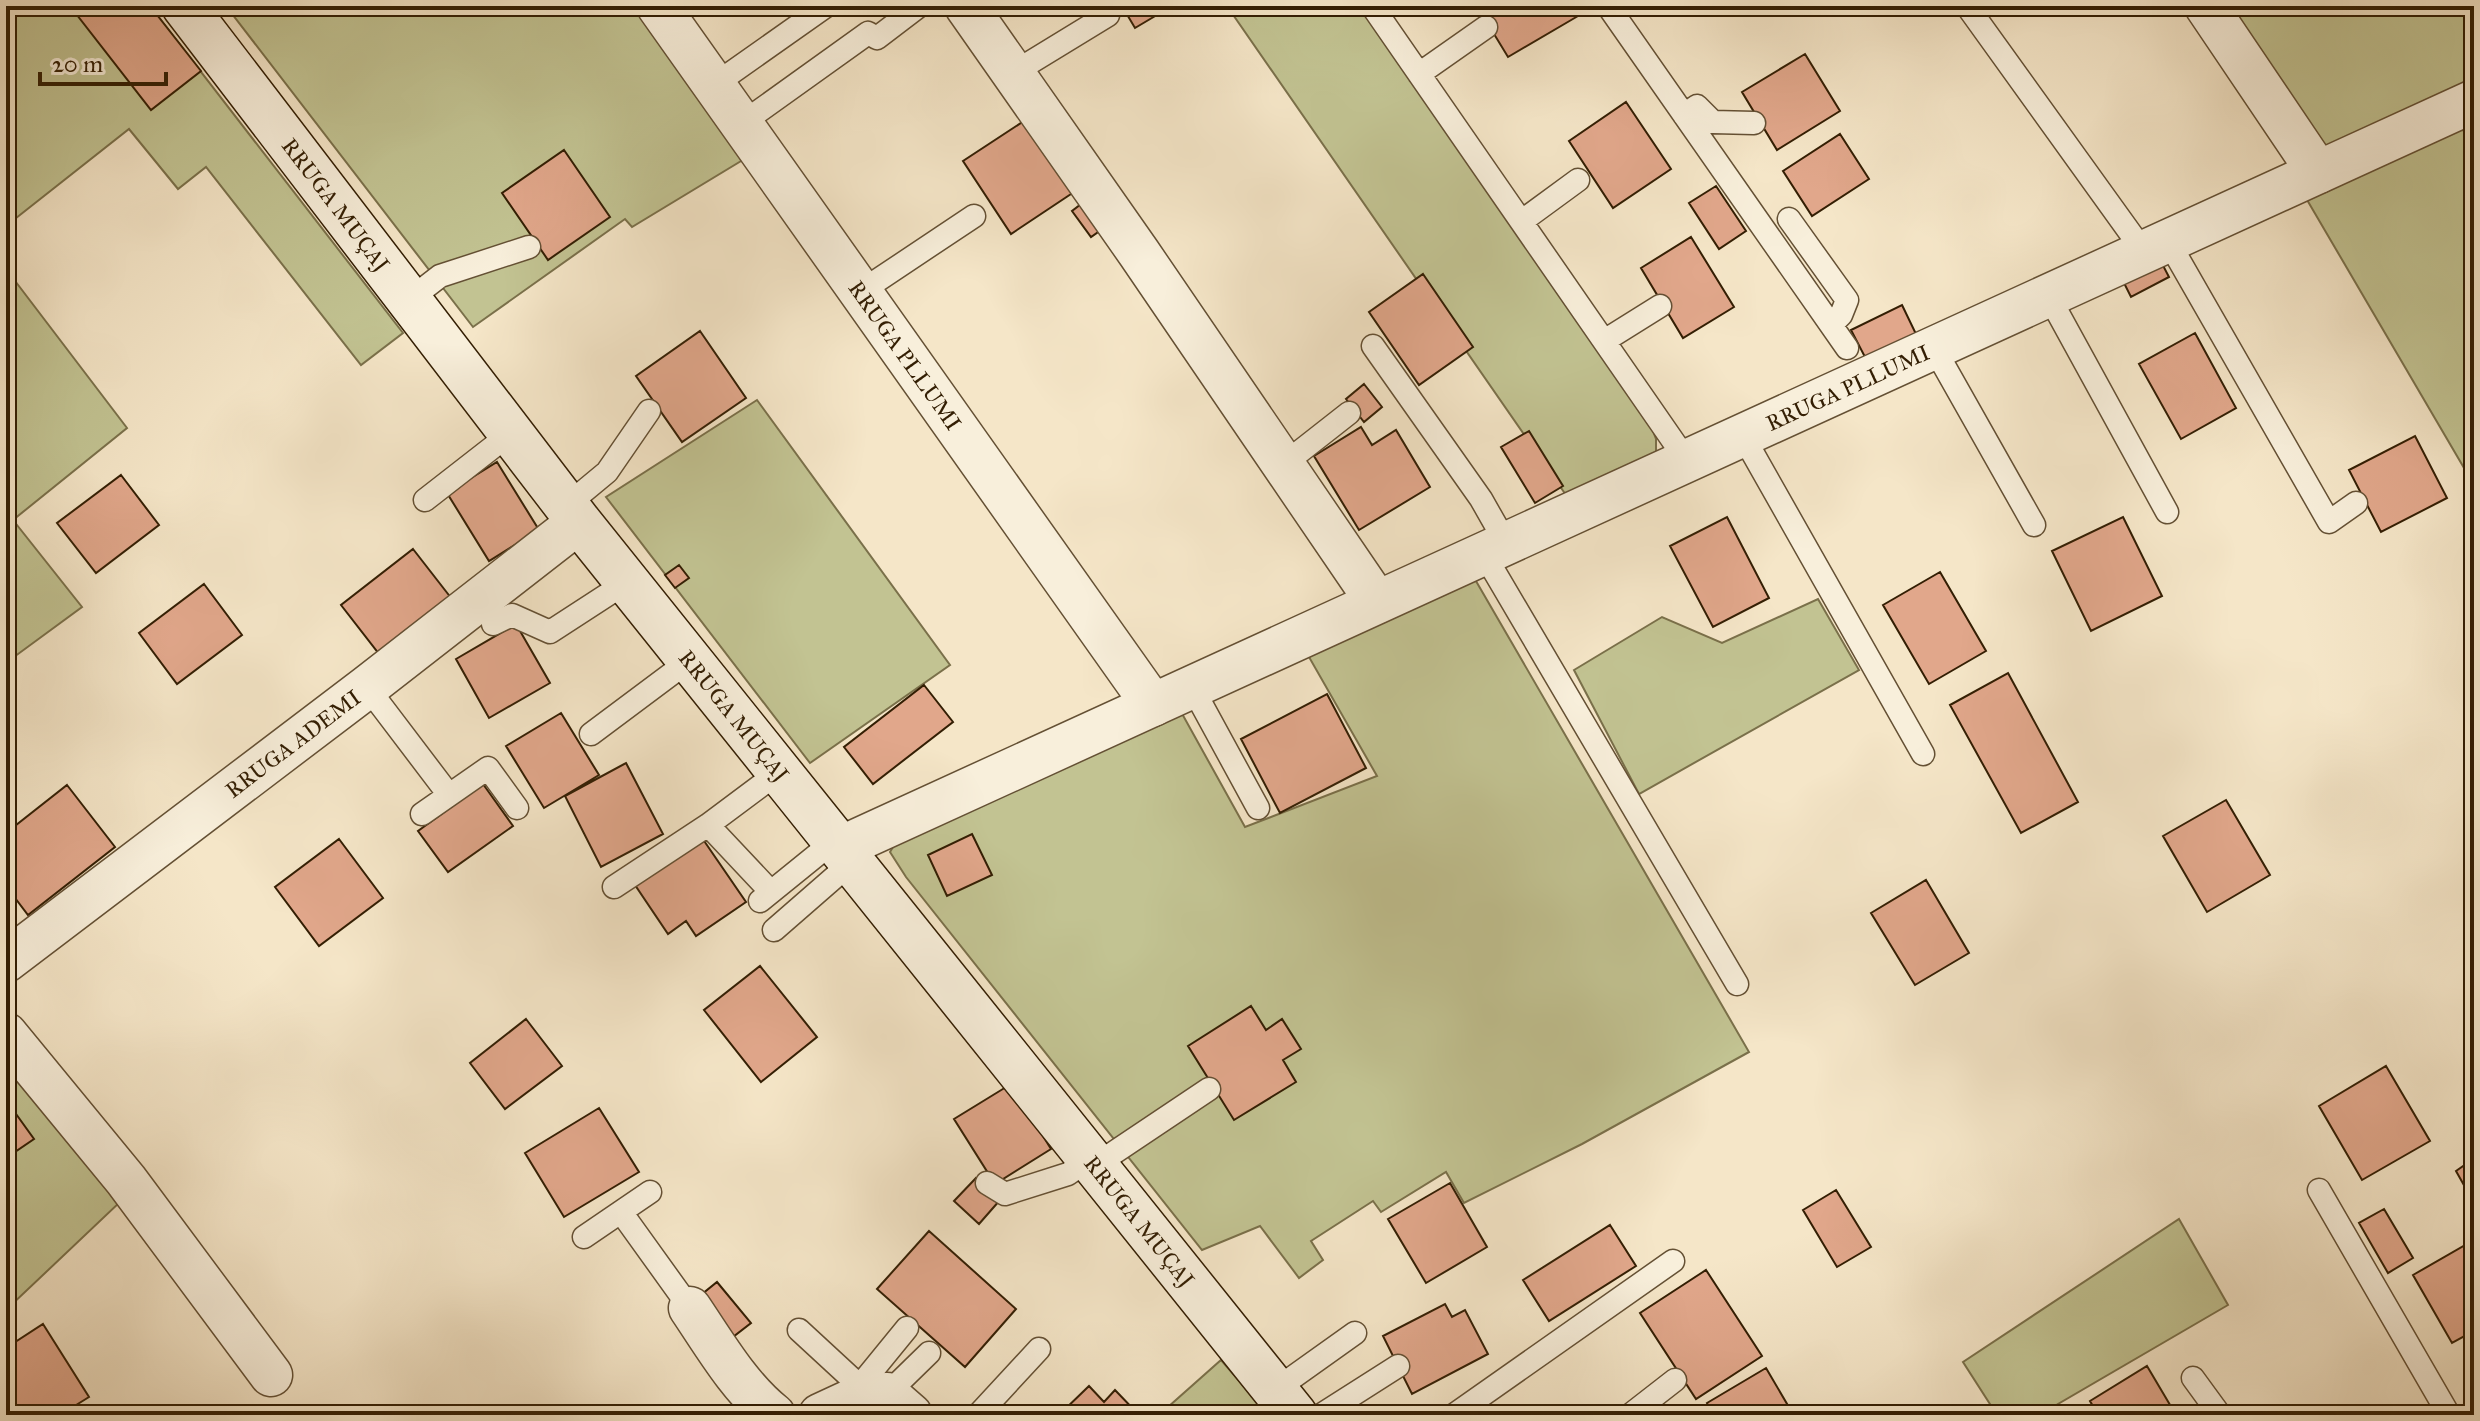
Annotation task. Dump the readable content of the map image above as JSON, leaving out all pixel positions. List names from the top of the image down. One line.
{"streets":{"street":["RRUGA MUÇAJ","RRUGA PLLUMI","RRUGA ADEMI"]},"crossings":[["RRUGA MUÇAJ","RRUGA PLLUMI"],["RRUGA MUÇAJ","RRUGA ADEMI"]],"scale_bar":"20 m"}
